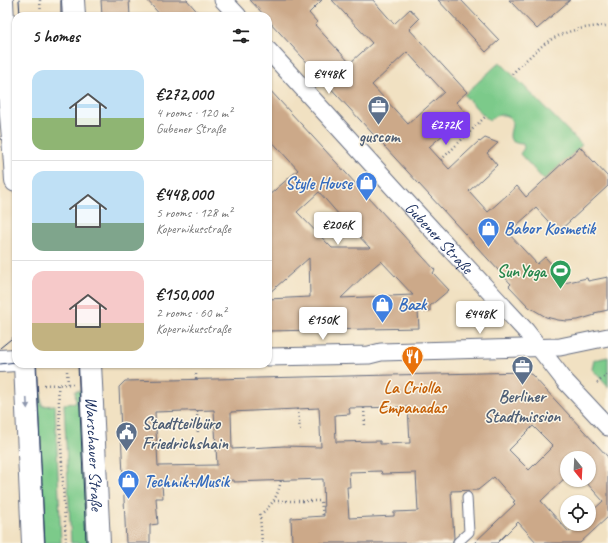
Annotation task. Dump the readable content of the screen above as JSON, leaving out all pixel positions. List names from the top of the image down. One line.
{"streets":{"main road":["Warschauer Straße"],"street":["Gubener Straße"]},"places":{"office":["guscom","Berliner Stadtmission"],"shop":["Style House","Babor Kosmetik","Bazk","Technik+Musik"],"sports":["SunYoga"],"restaurant":["La Criolla Empanadas"],"public building":["Stadtteilbüro Friedrichshain"]},"north":"bottom","page":{"heading":"5 homes","list":[{"name":"€272,000","note":"4 rooms · 120 m² · Gubener Straße"},{"name":"€448,000","note":"5 rooms · 128 m² · Kopernikusstraße"},{"name":"€150,000","note":"2 rooms · 60 m² · Kopernikusstraße"}],"price":["€448K","€272K","€206K","€448K","€150K"]}}
